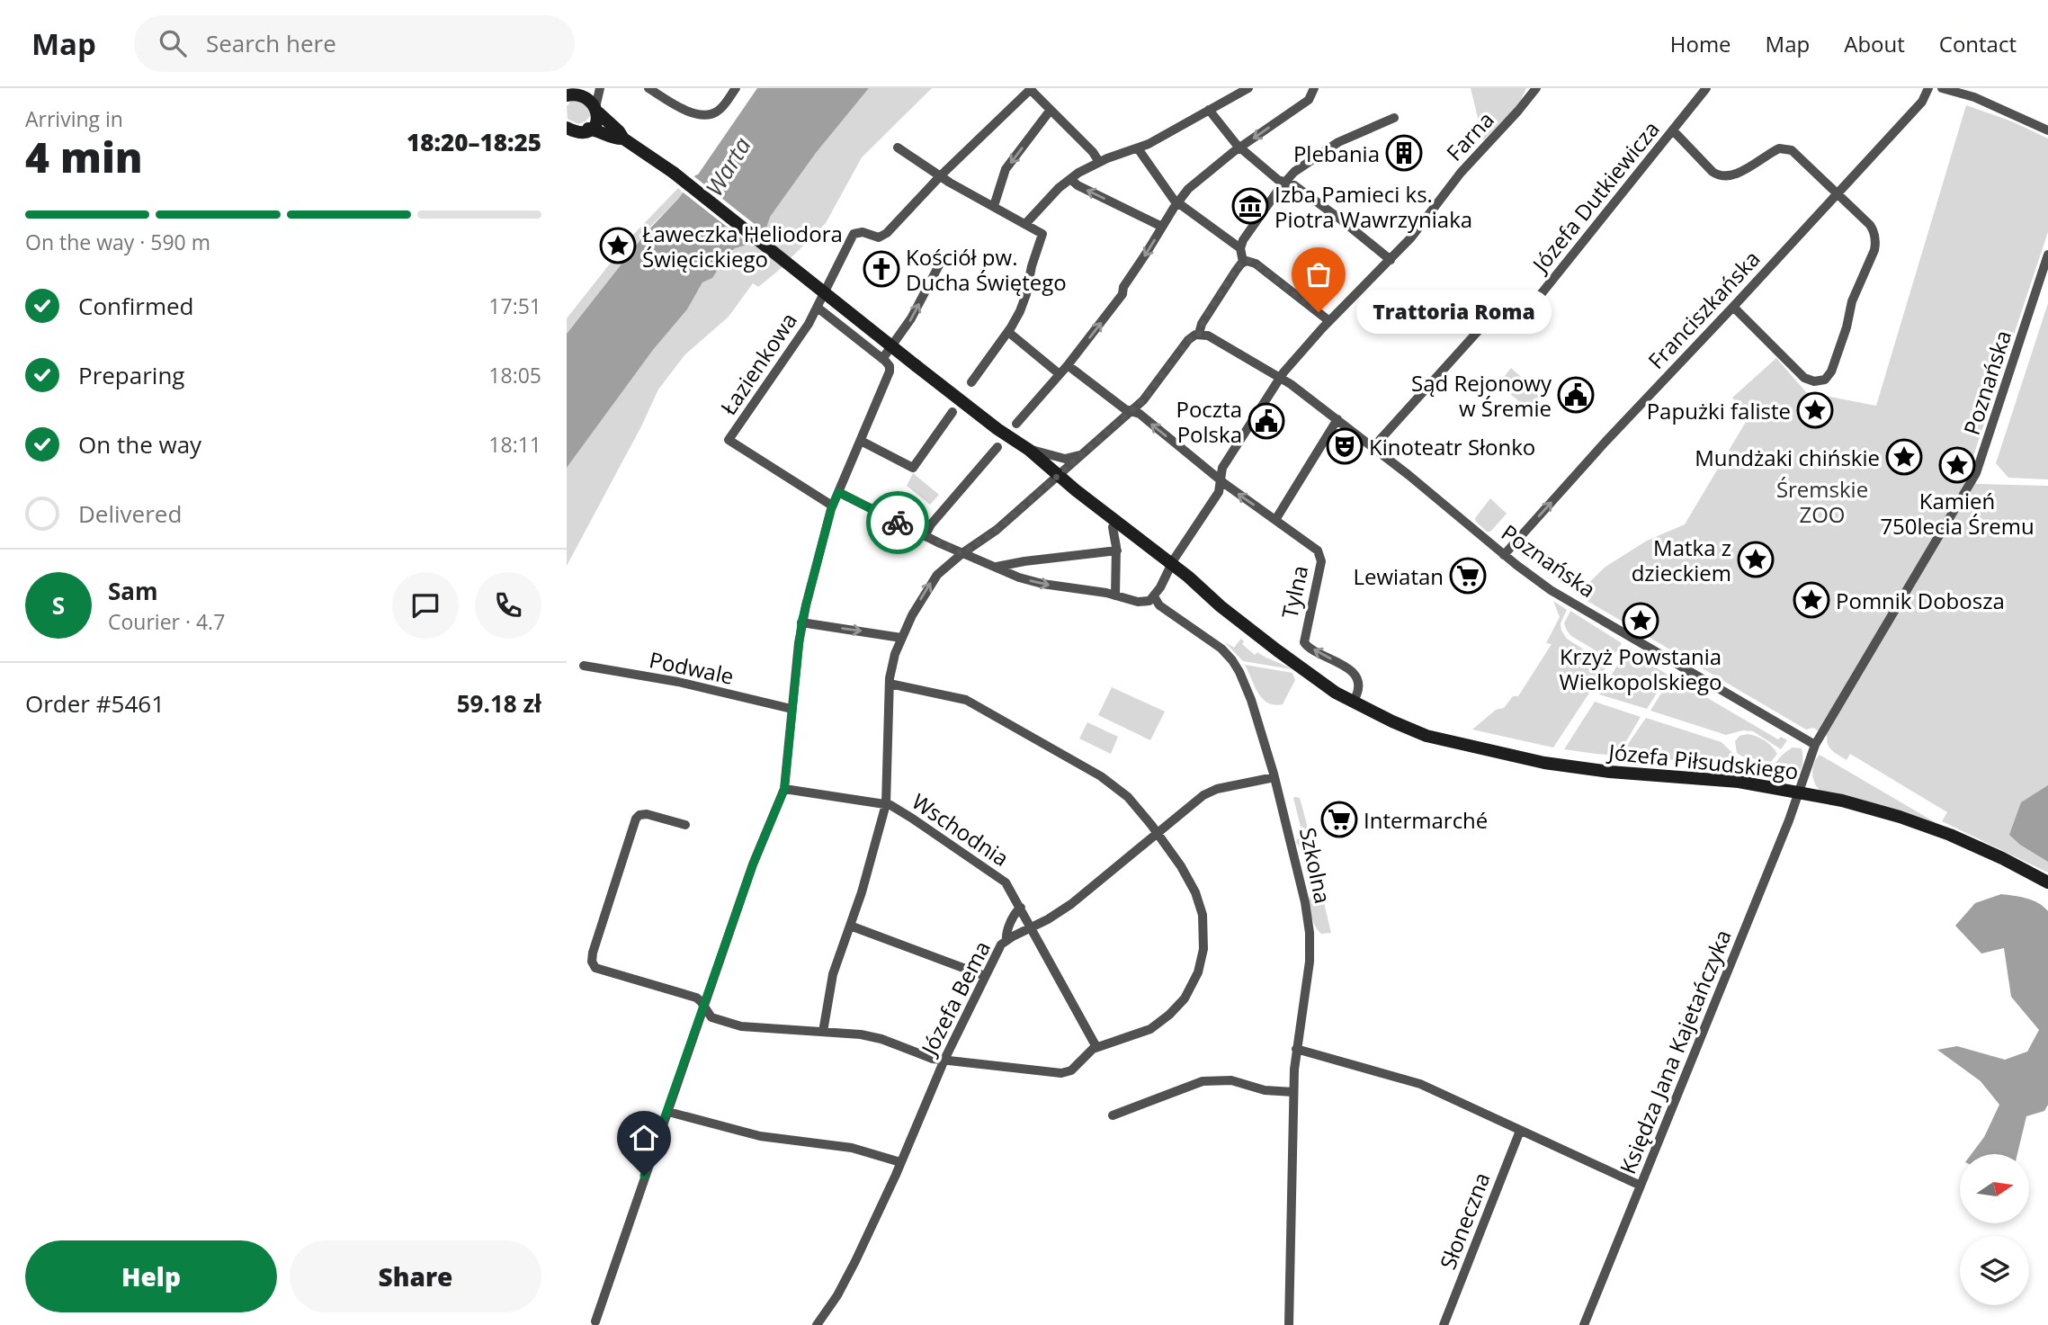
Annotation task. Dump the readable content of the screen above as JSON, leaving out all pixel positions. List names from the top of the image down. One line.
{"streets":{"street":["Farna","Józefa Dutkiewicza","Franciszkańska","Łazienkowa","Poznańska","Tylna","Podwale","Józefa Piłsudskiego","Wschodnia","Szkolna","Józefa Bema","Księdza Jana Kajetańczyka","Słoneczna"]},"crossings":[["Farna","Poznańska"],["Farna","Tylna"],["Józefa Dutkiewicza","Poznańska"],["Franciszkańska","Poznańska"],["Poznańska","Józefa Piłsudskiego"],["Poznańska","Księdza Jana Kajetańczyka"],["Tylna","Józefa Piłsudskiego"],["Józefa Piłsudskiego","Księdza Jana Kajetańczyka"],["Wschodnia","Józefa Bema"],["Szkolna","Józefa Bema"]],"one_way":["Franciszkańska","Tylna"],"water":["Warta"],"parks":["Śremskie ZOO"],"places":{"building":["Plebania"],"museum":["Izba Pamieci ks. Piotra Wawrzyniaka"],"place":["Ławeczka Heliodora Święcickiego","Papużki faliste","Mundżaki chińskie","Kamień 750lecia Śremu","Matka z dzieckiem","Pomnik Dobosza","Krzyż Powstania Wielkopolskiego"],"church":["Kościół pw. Ducha Świętego"],"other":["Trattoria Roma"],"public building":["Sąd Rejonowy w Śremie","Poczta Polska"],"theatre":["Kinoteatr Słonko"],"supermarket":["Lewiatan","Intermarché"]},"north":"right","page":{"header":"Map","search":"Search here","nav":["Home","Map","About","Contact"],"heading":["4 min","Arriving in","18:20–18:25"],"panel":["Sam","Courier · 4.7","Order #5461","59.18 zł"],"bar":"On the way · 590 m","list":[["Confirmed","17:51"],["Preparing","18:05"],["On the way","18:11"],"Delivered"],"bubble":"Trattoria Roma","round":"S","buttons":["Help","Share"]}}
